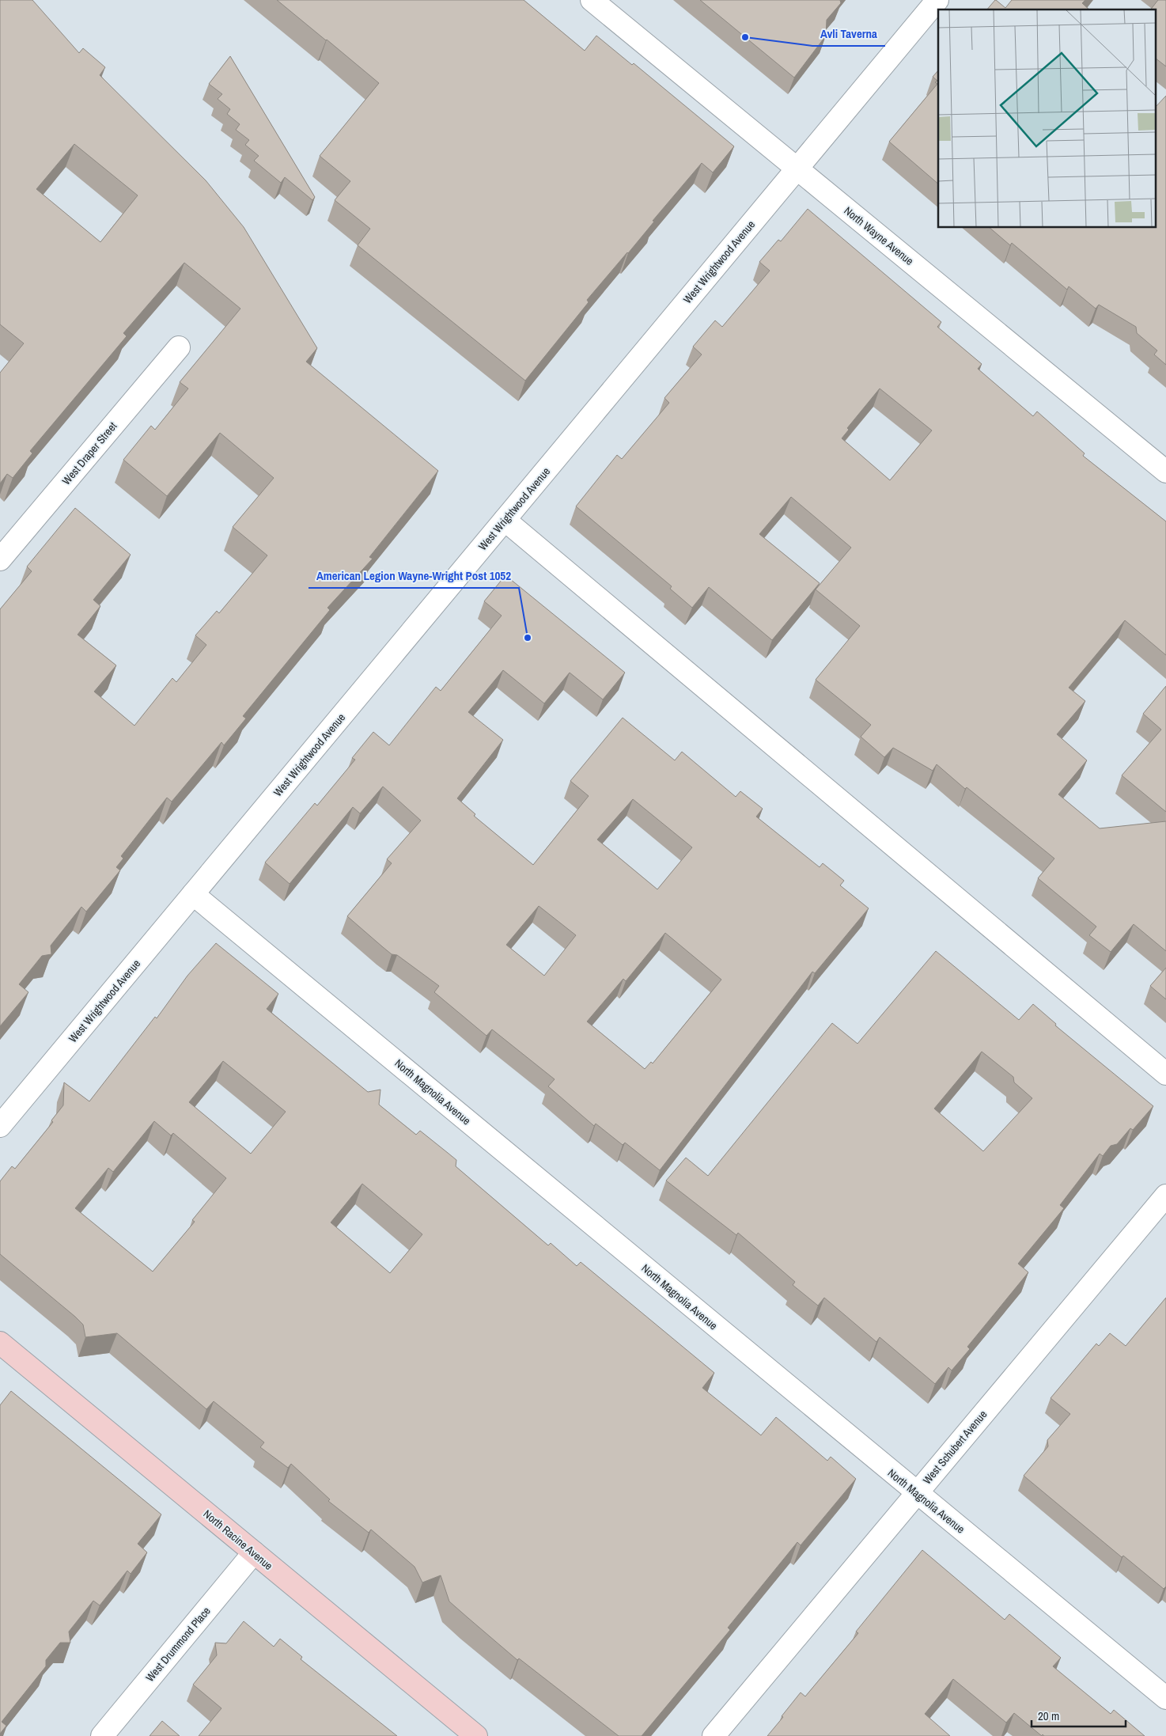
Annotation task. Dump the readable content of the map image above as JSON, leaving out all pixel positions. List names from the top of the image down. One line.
{"streets":{"street":["North Wayne Avenue","West Wrightwood Avenue","West Draper Street","North Magnolia Avenue","West Schubert Avenue","North Racine Avenue","West Drummond Place"]},"crossings":[["North Wayne Avenue","West Wrightwood Avenue"],["West Wrightwood Avenue","North Magnolia Avenue"],["North Magnolia Avenue","West Schubert Avenue"],["North Racine Avenue","West Drummond Place"]],"places":["Avli Taverna","American Legion Wayne-Wright Post 1052"],"scale_bar":"20 m"}
